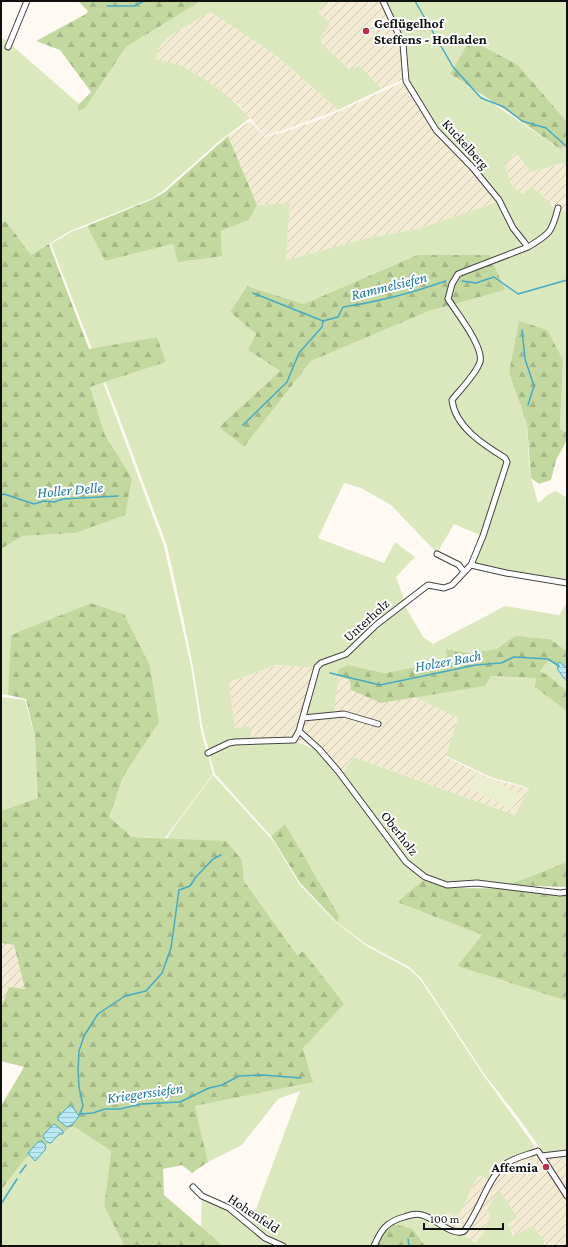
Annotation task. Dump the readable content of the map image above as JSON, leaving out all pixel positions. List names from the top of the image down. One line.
{"streets":{"street":["Kuckelberg","Unterholz","Oberholz","Hohenfeld"]},"crossings":[["Kuckelberg","Unterholz"],["Unterholz","Oberholz"]],"water":["Rammelsiefen","Holler Delle","Holzer Bach","Kriegerssiefen"],"places":["Geflügelhof Steffens - Hofladen","Affemia"],"scale_bar":"100 m"}
